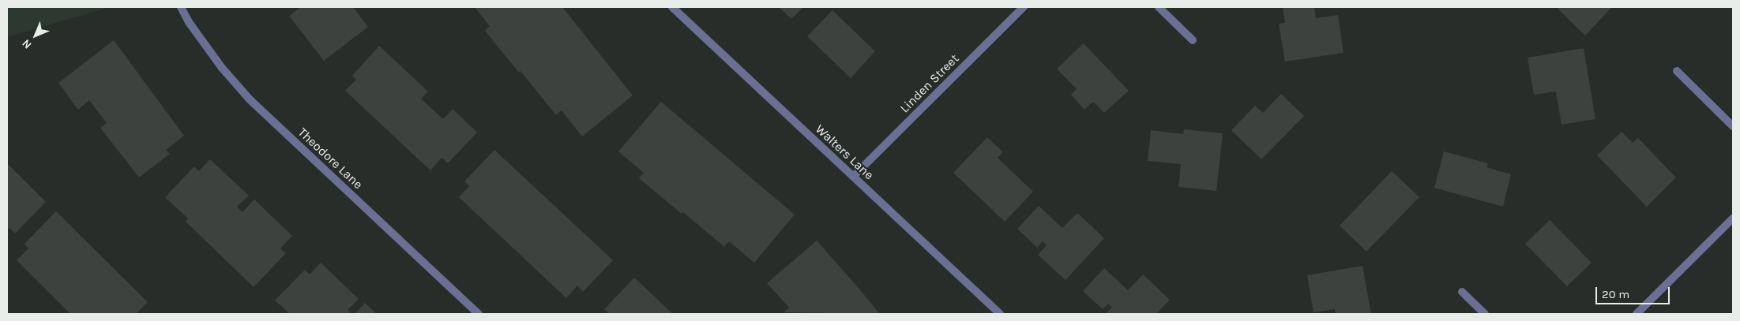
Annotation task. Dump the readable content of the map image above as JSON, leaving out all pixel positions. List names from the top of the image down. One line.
{"streets":{"street":["Linden Street","Walters Lane","Theodore Lane"]},"crossings":[["Linden Street","Walters Lane"]],"scale_bar":"20 m","north":"bottom left"}
